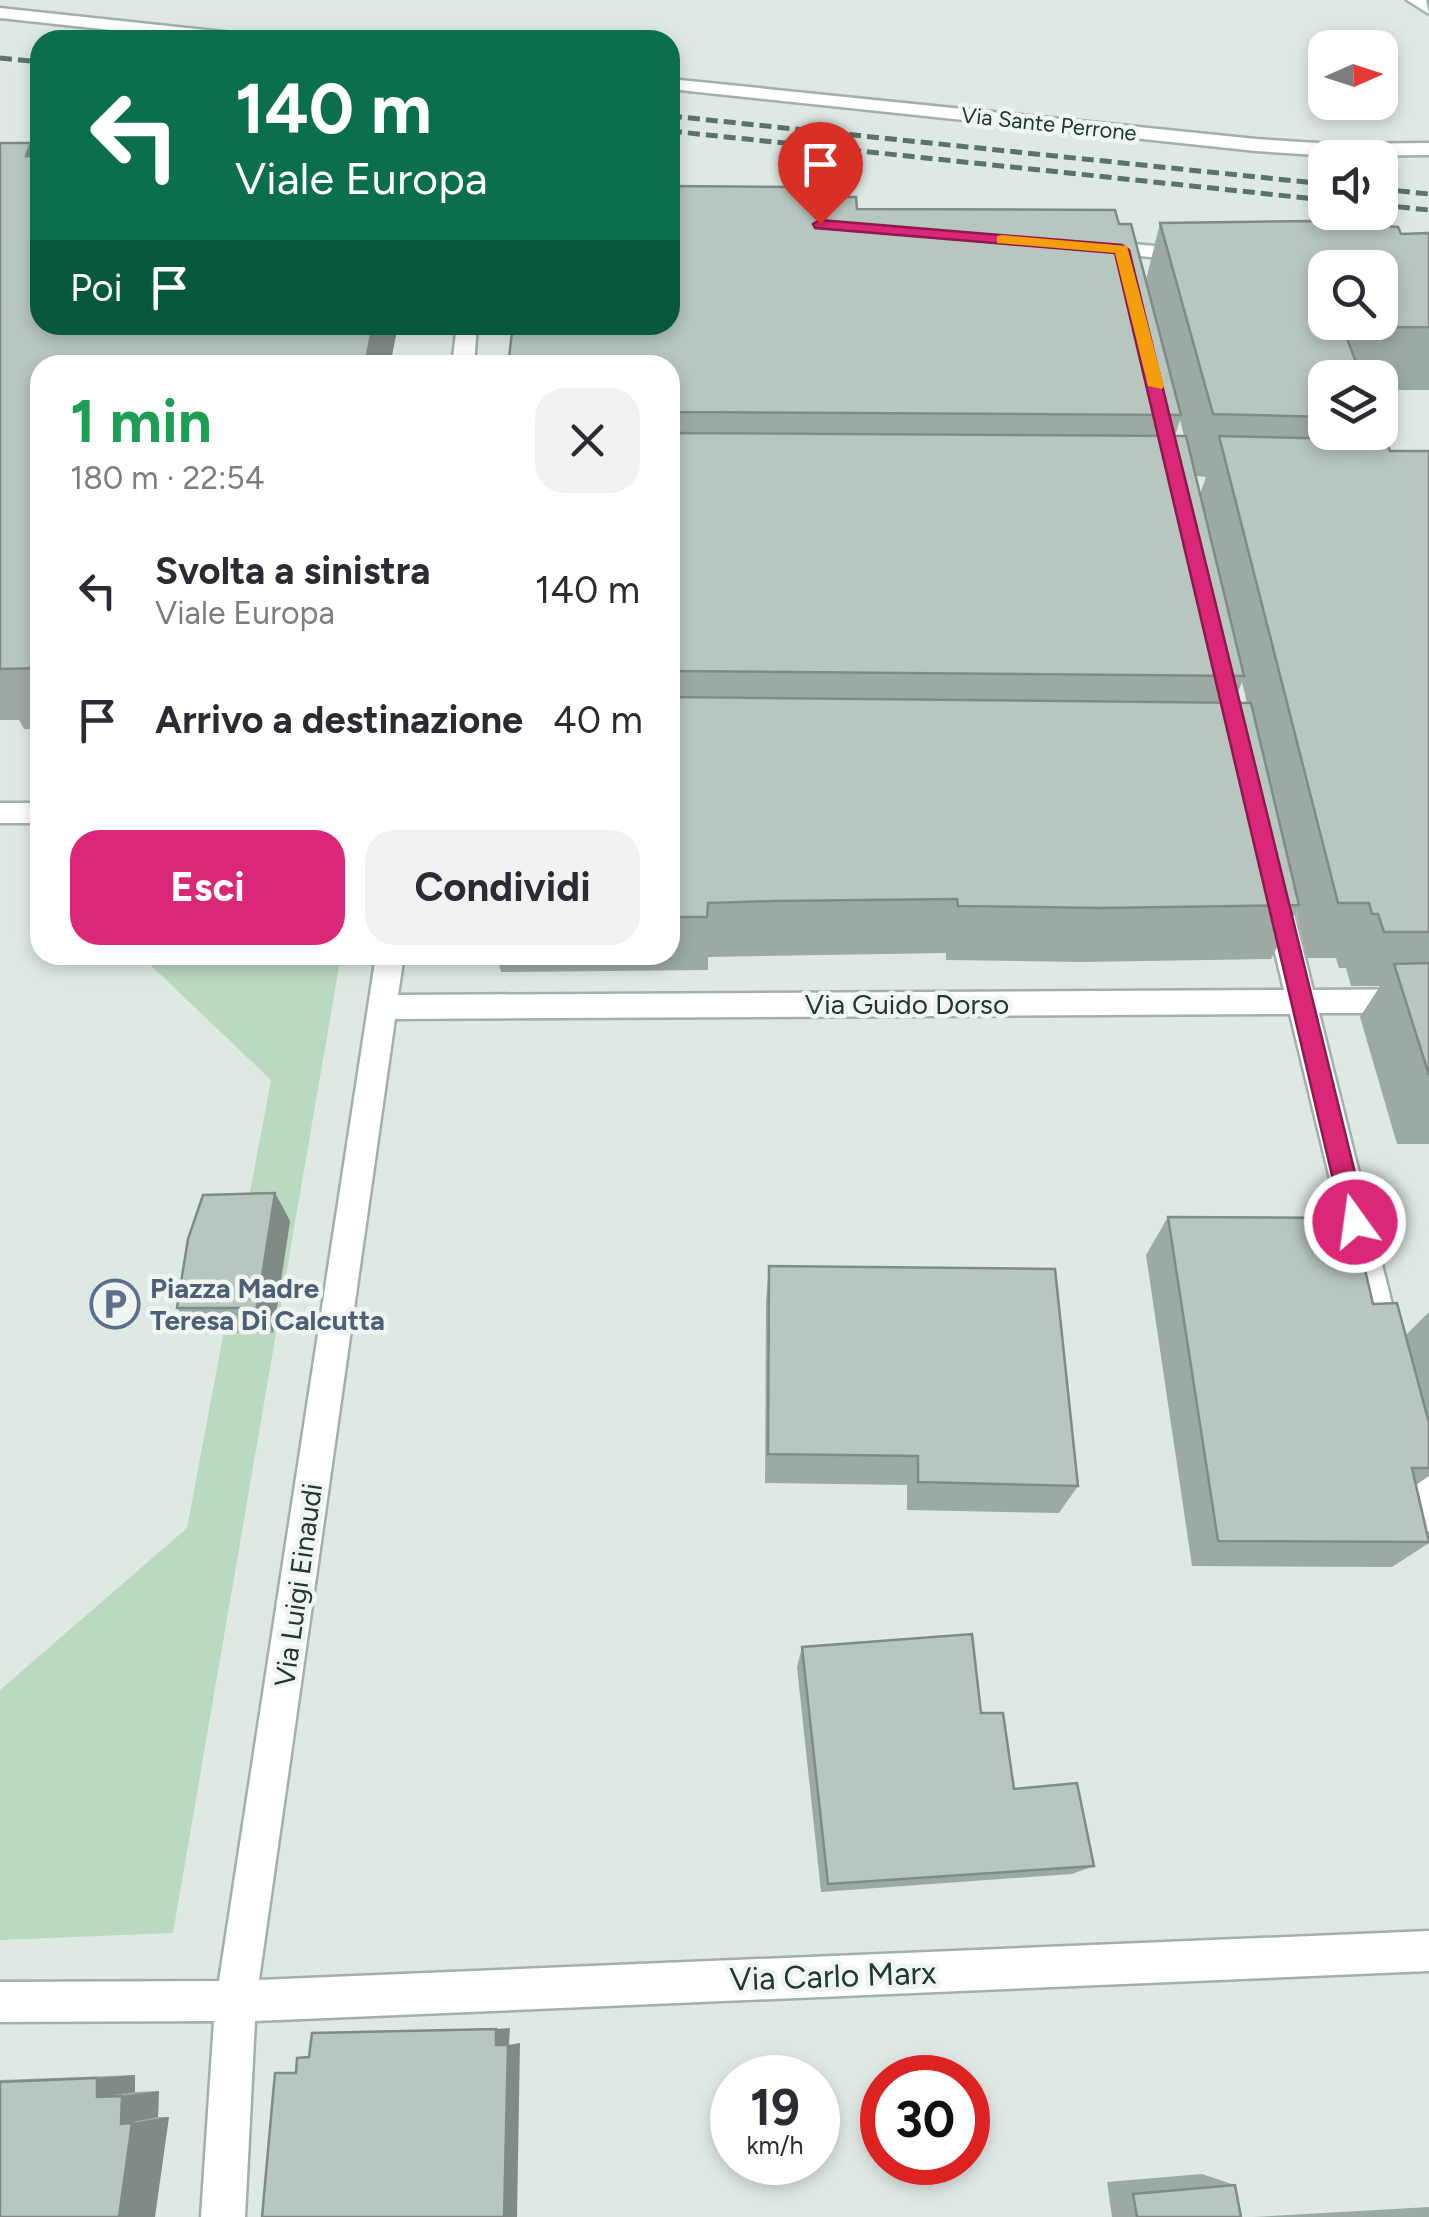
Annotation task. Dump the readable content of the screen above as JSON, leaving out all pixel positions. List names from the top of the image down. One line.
{"streets":{"street":["Via Sante Perrone","Via Guido Dorso","Via Luigi Einaudi","Via Carlo Marx"]},"crossings":[["Via Guido Dorso","Via Luigi Einaudi"],["Via Luigi Einaudi","Via Carlo Marx"]],"places":{"parking":["Piazza Madre Teresa Di Calcutta"]},"north":"right","page":{"turn":["140 m","Viale Europa"],"then":"Poi","heading":["1 min","180 m · 22:54"],"list":[{"name":"Svolta a sinistra","note":"Viale Europa","value":"140 m"},{"name":"Arrivo a destinazione","value":"40 m"}],"buttons":["Esci","Condividi"],"speed":"19 km/h","limit":"30"}}
